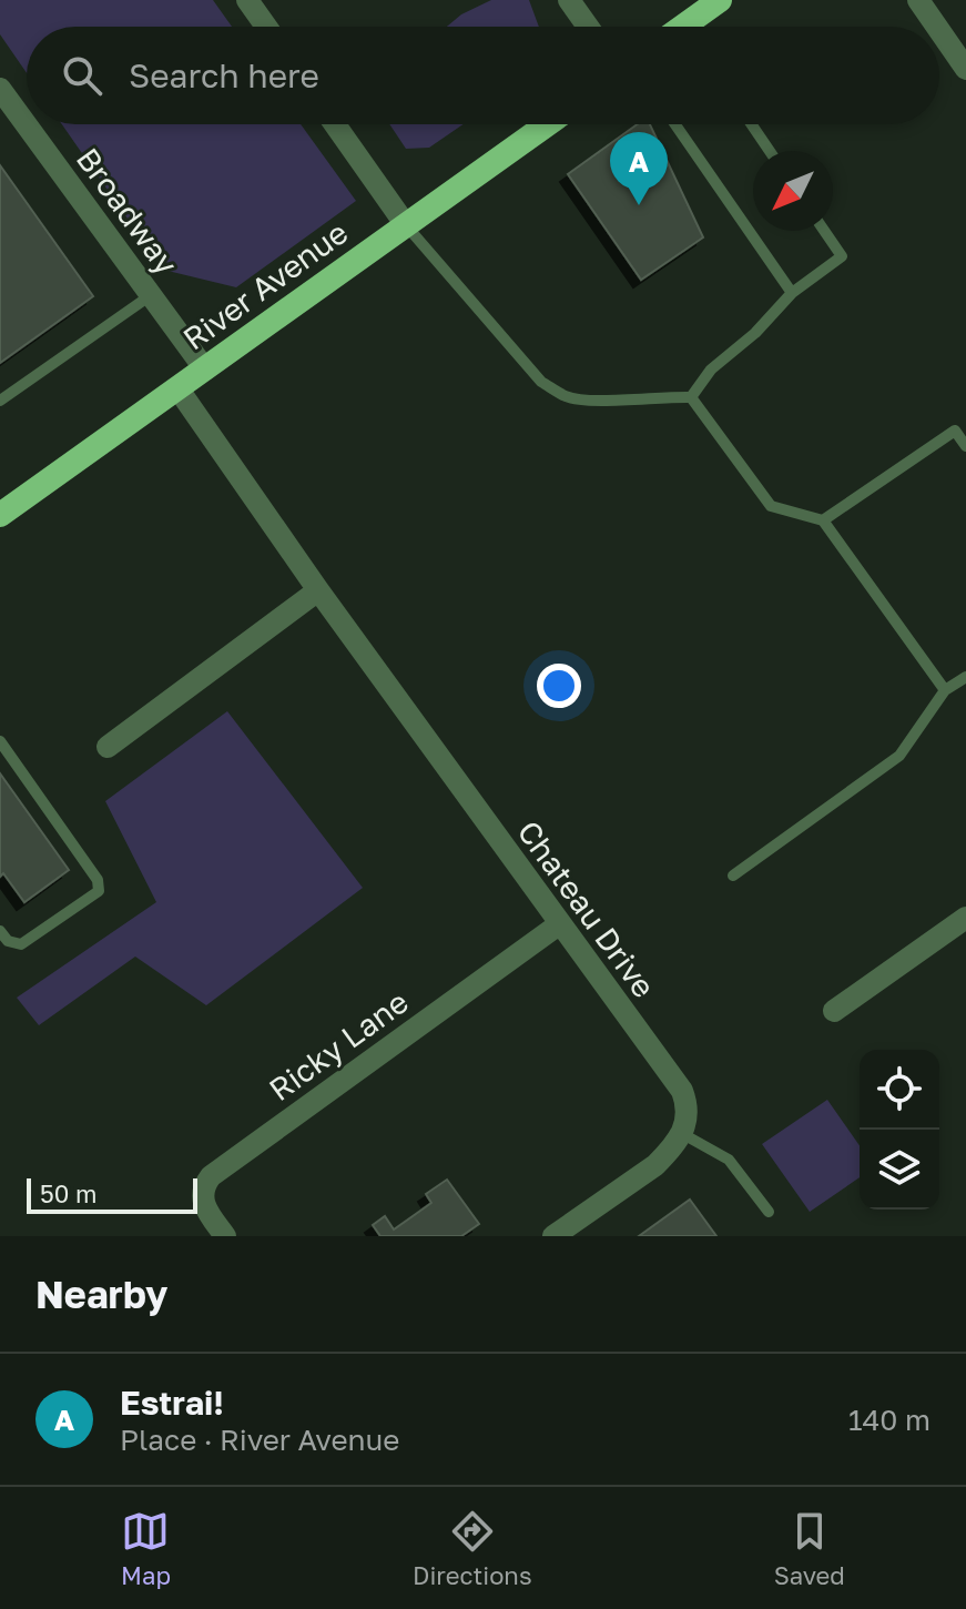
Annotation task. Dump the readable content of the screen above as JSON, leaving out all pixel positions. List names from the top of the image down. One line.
{"streets":{"highway":["River Avenue"],"street":["Broadway","Chateau Drive","Ricky Lane"]},"crossings":[["Broadway","River Avenue"],["River Avenue","Chateau Drive"],["Chateau Drive","Ricky Lane"]],"scale_bar":"50 m","north":"bottom left","page":{"search":"Search here","pins":"A","scale":"50 m","heading":"Nearby","list":[{"mark":"A","name":"Estrai!","note":"Place · River Avenue","value":"140 m"}],"nav":["Map","Directions","Saved"]}}
